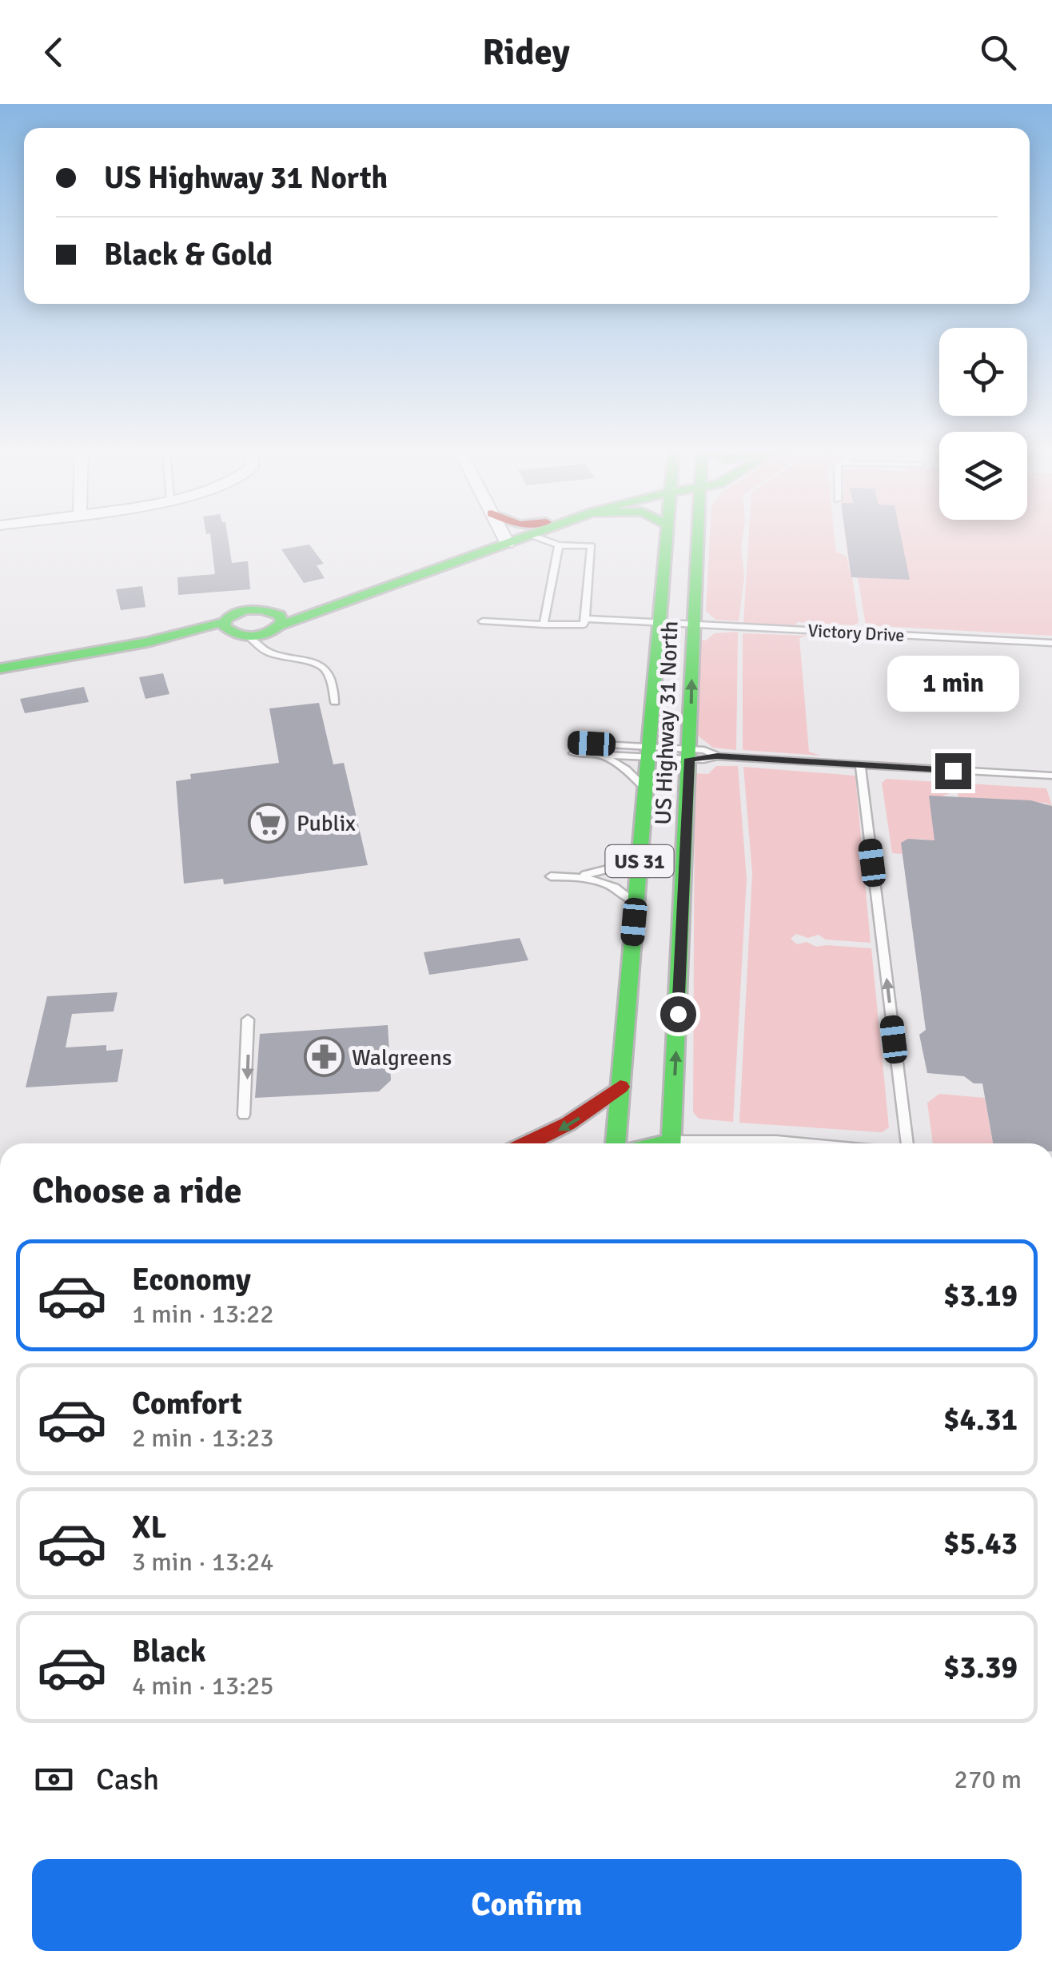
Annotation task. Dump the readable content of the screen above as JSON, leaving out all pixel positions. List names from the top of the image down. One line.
{"streets":{"main road":["US Highway 31 North","US 31"],"lane":["Victory Drive"]},"crossings":[["Victory Drive","US Highway 31 North"]],"places":{"supermarket":["Publix"],"pharmacy":["Walgreens"]},"page":{"header":"Ridey","banner":["US Highway 31 North","Black & Gold"],"bubble":"1 min","heading":"Choose a ride","list":[{"name":"Economy","note":"1 min · 13:22","value":"$3.19"},{"name":"Comfort","note":"2 min · 13:23","value":"$4.31"},{"name":"XL","note":"3 min · 13:24","value":"$5.43"},{"name":"Black","note":"4 min · 13:25","value":"$3.39"}],"pay":["Cash","270 m"],"buttons":"Confirm"}}
